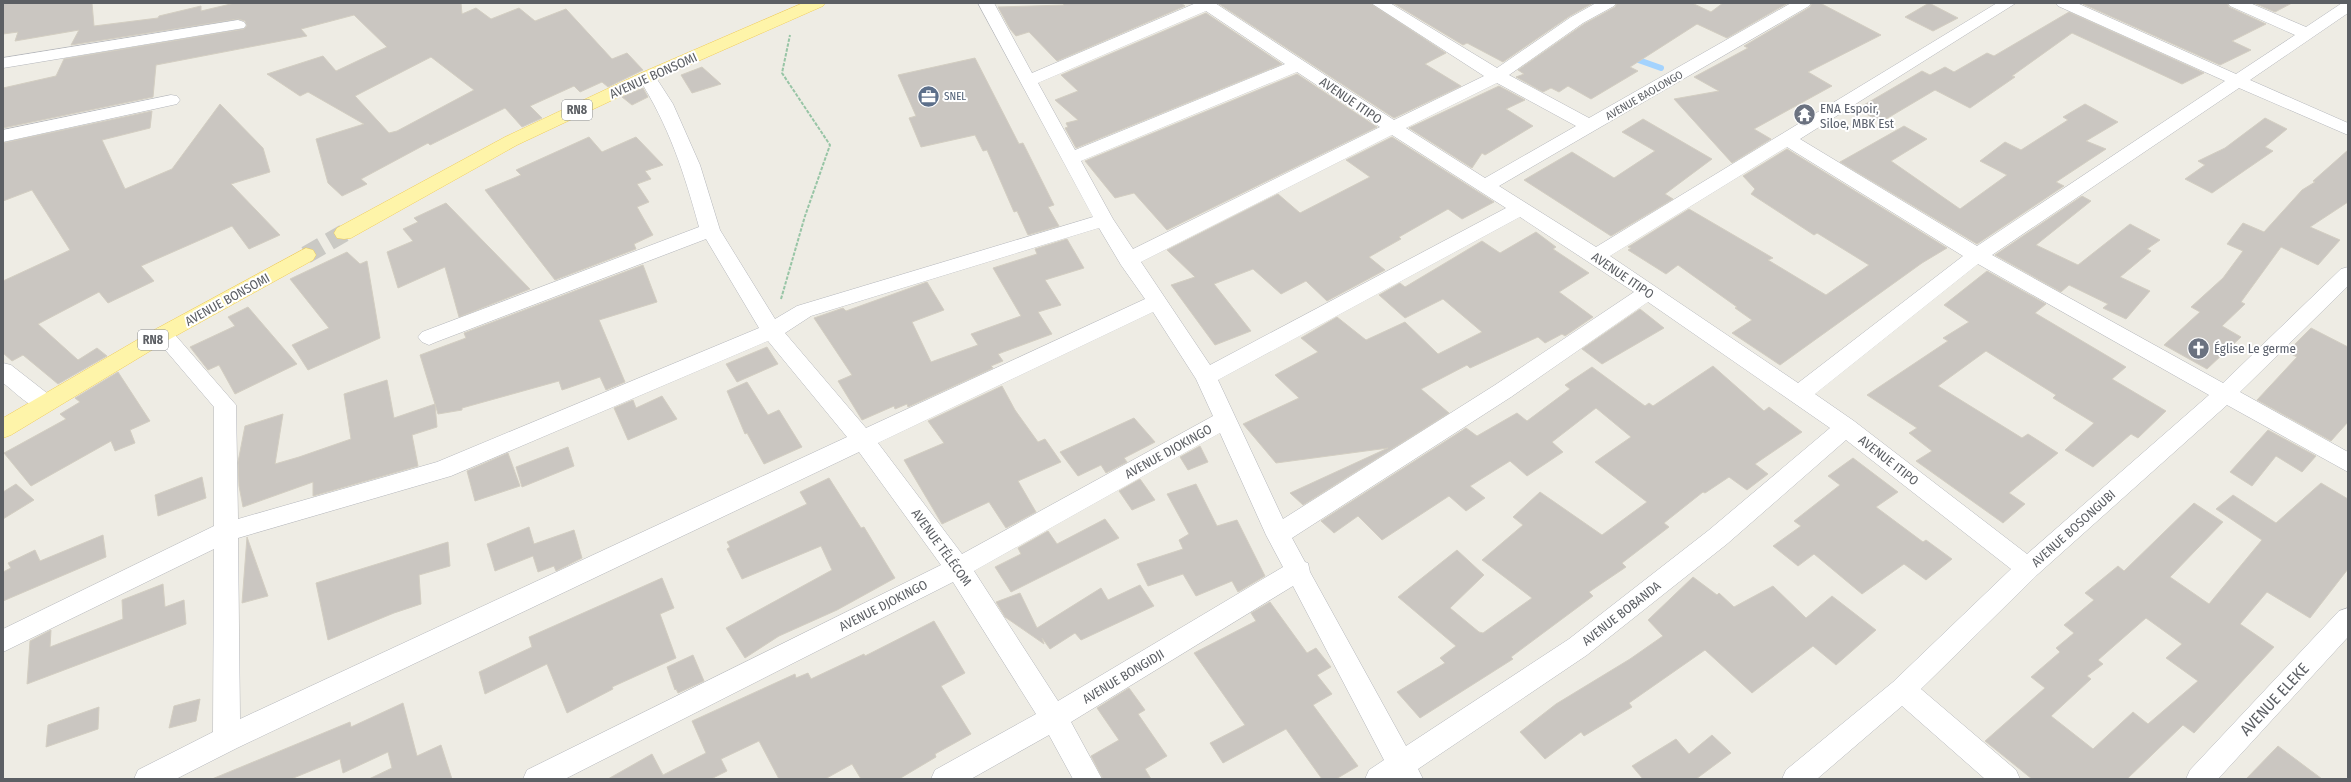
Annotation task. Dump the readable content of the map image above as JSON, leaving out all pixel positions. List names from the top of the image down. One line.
{"streets":{"main road":["AVENUE BONSOMI","RN8"],"street":["AVENUE BAOLONGO","AVENUE ITIPO","AVENUE DJOKINGO","AVENUE BOSONGUBI","AVENUE TÉLÉCOM","AVENUE BOBANDA","AVENUE BONGIDJI","AVENUE ELEKE"]},"crossings":[["AVENUE BONSOMI","AVENUE TÉLÉCOM"],["AVENUE BAOLONGO","AVENUE ITIPO"],["AVENUE ITIPO","AVENUE BOSONGUBI"],["AVENUE ITIPO","AVENUE BOBANDA"],["AVENUE DJOKINGO","AVENUE TÉLÉCOM"],["AVENUE TÉLÉCOM","AVENUE BONGIDJI"]],"places":{"office":["SNEL"],"temple":["ENA Espoir, Siloe, MBK Est"],"church":["Église Le germe"]}}
